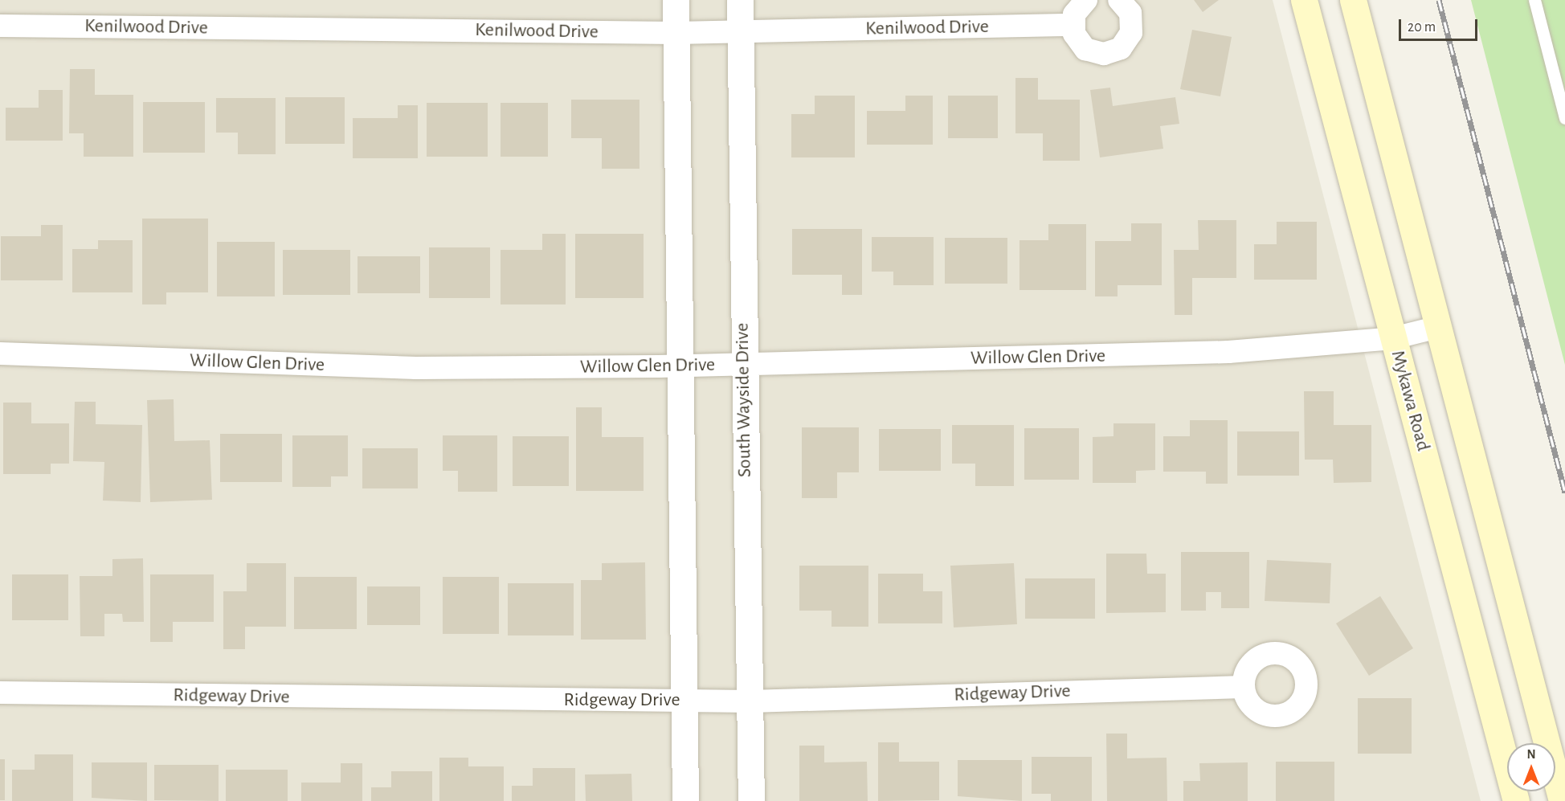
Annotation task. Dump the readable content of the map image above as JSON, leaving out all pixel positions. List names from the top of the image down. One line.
{"streets":{"main road":["Mykawa Road"],"street":["Kenilwood Drive","Willow Glen Drive","South Wayside Drive","Ridgeway Drive"]},"crossings":[["Kenilwood Drive","South Wayside Drive"],["Willow Glen Drive","South Wayside Drive"],["Willow Glen Drive","Mykawa Road"],["South Wayside Drive","Ridgeway Drive"]],"scale_bar":"20 m","north":"top"}
